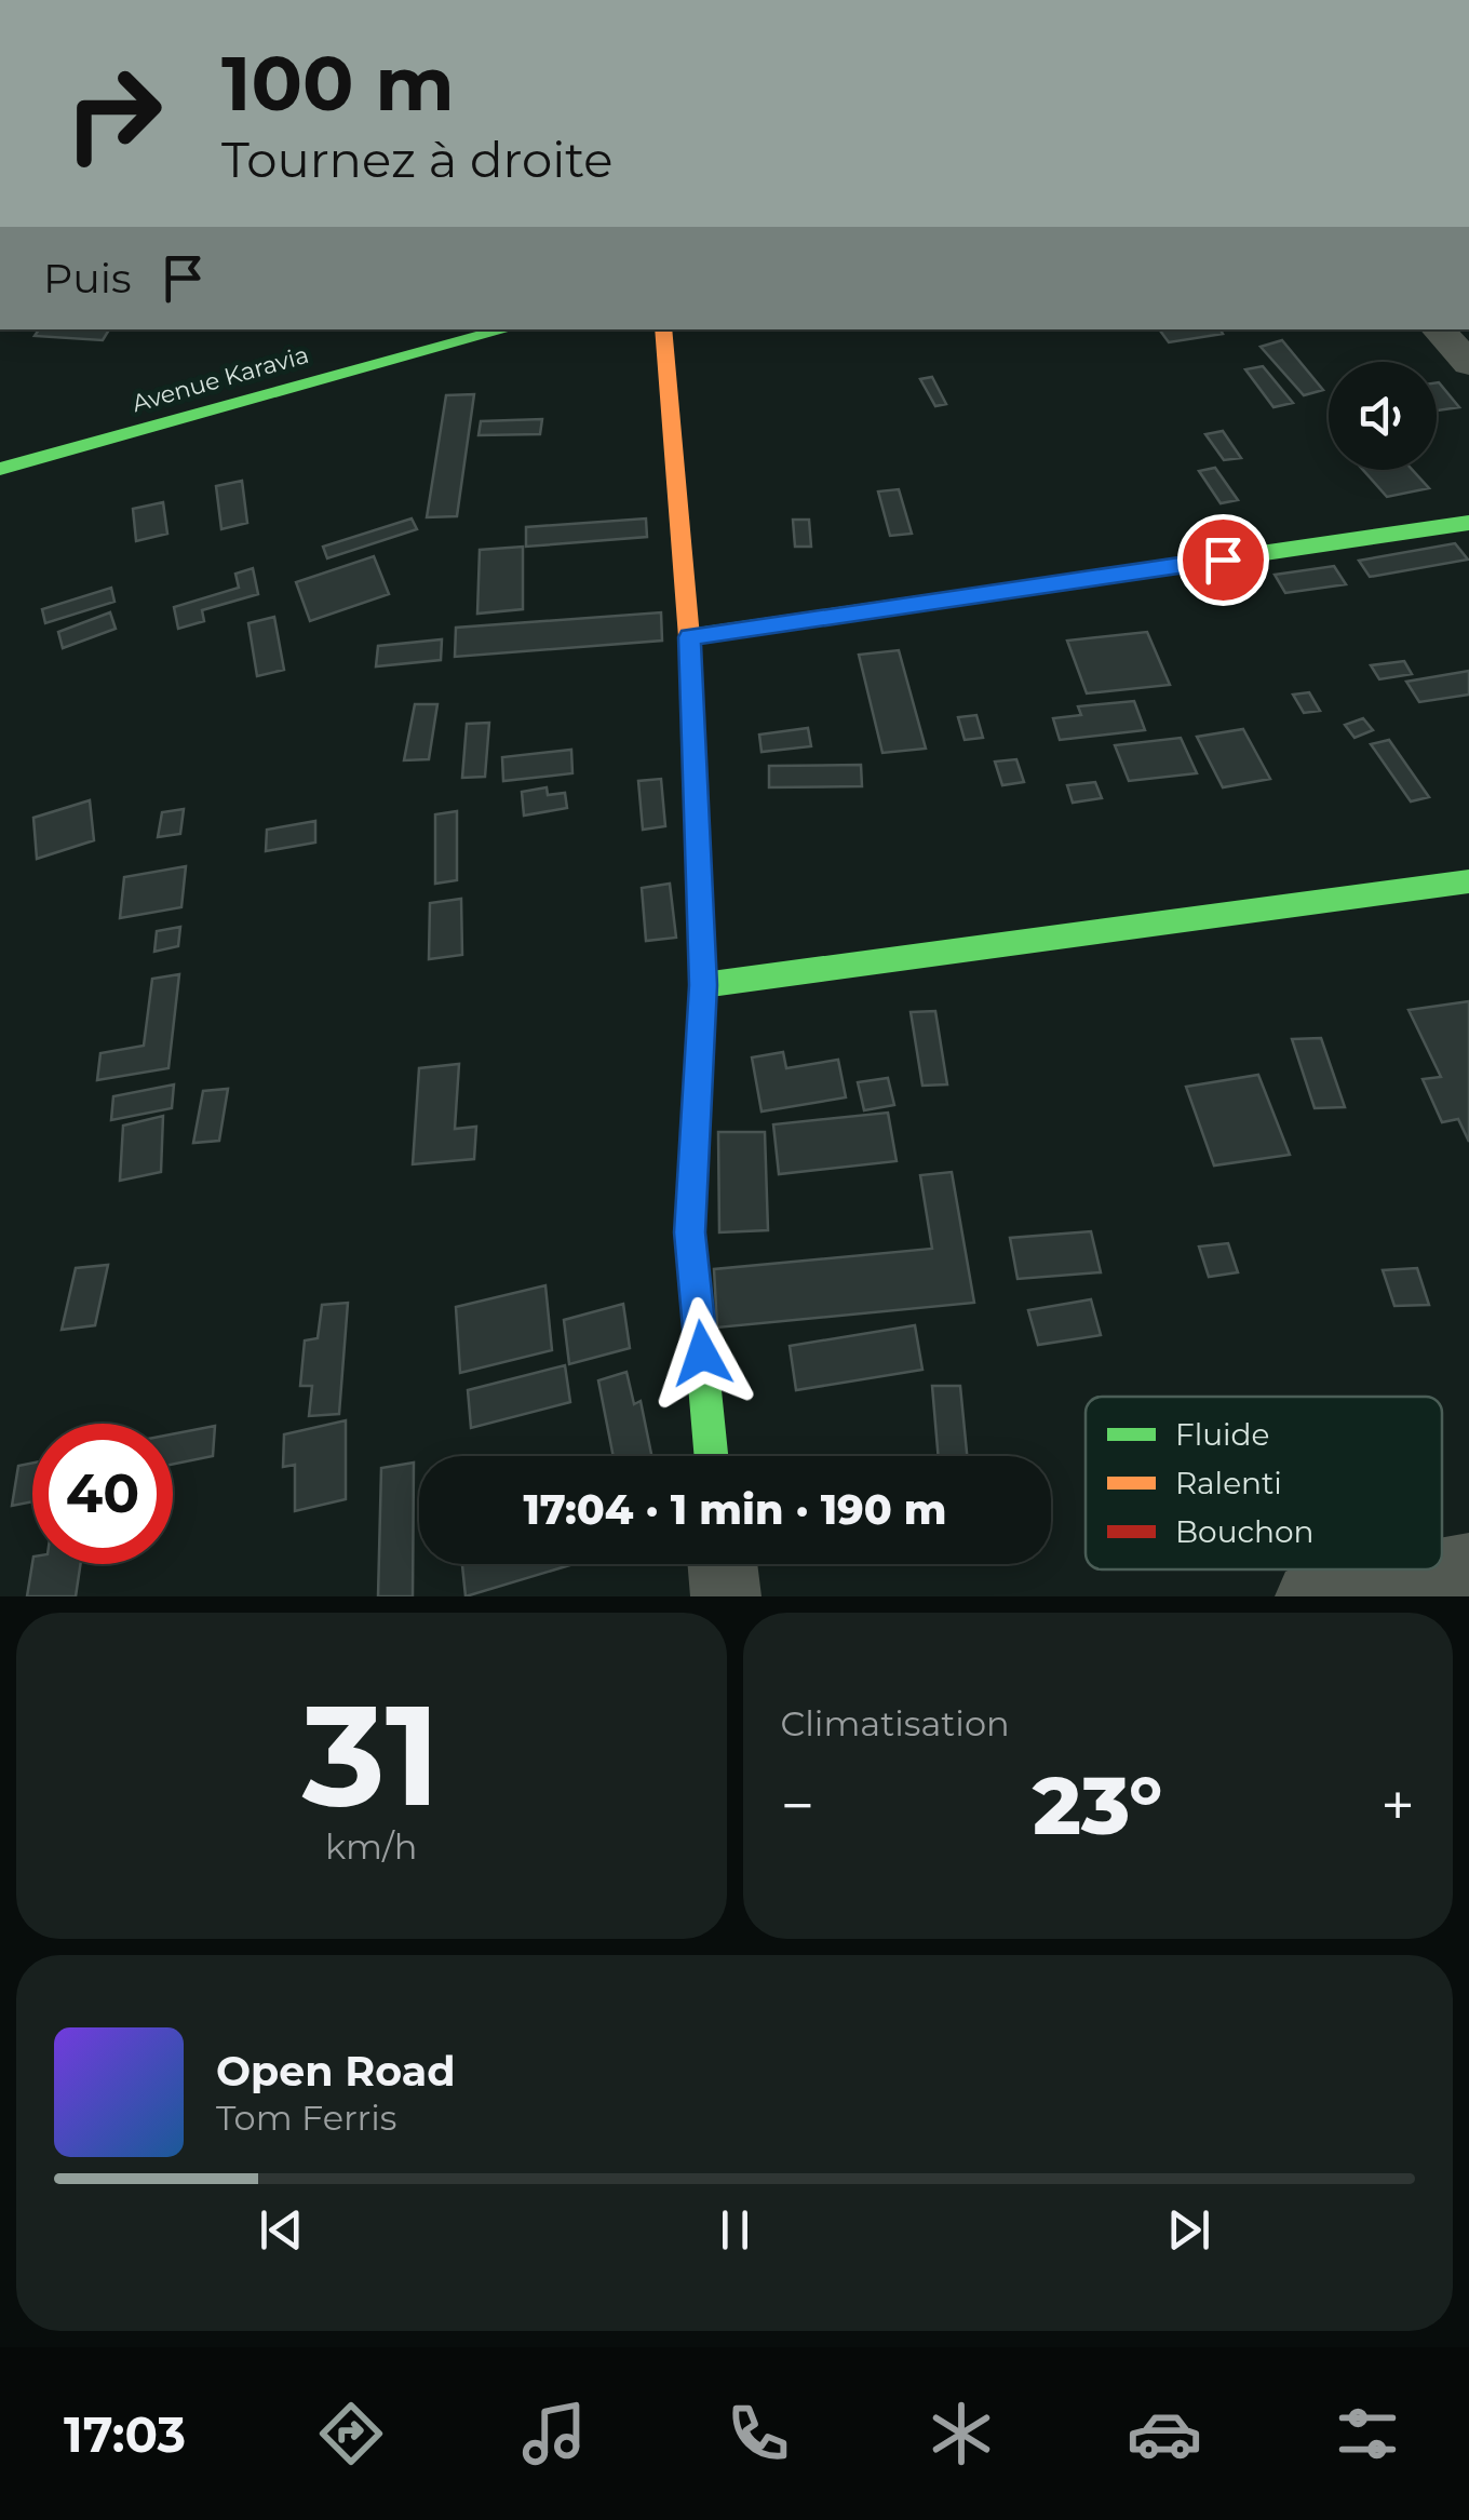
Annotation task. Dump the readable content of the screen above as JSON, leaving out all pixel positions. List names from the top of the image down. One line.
{"streets":{"street":["Avenue Karavia"]},"legend":["Fluide","Ralenti","Bouchon"],"page":{"turn":["100 m","Tournez à droite"],"then":"Puis","limit":"40","trip":"17:04 · 1 min · 190 m","tile":[["31","km/h"],"Climatisation"],"heat":["−","23°","+"],"song":["Open Road","Tom Ferris"],"tabs":"17:03"}}
